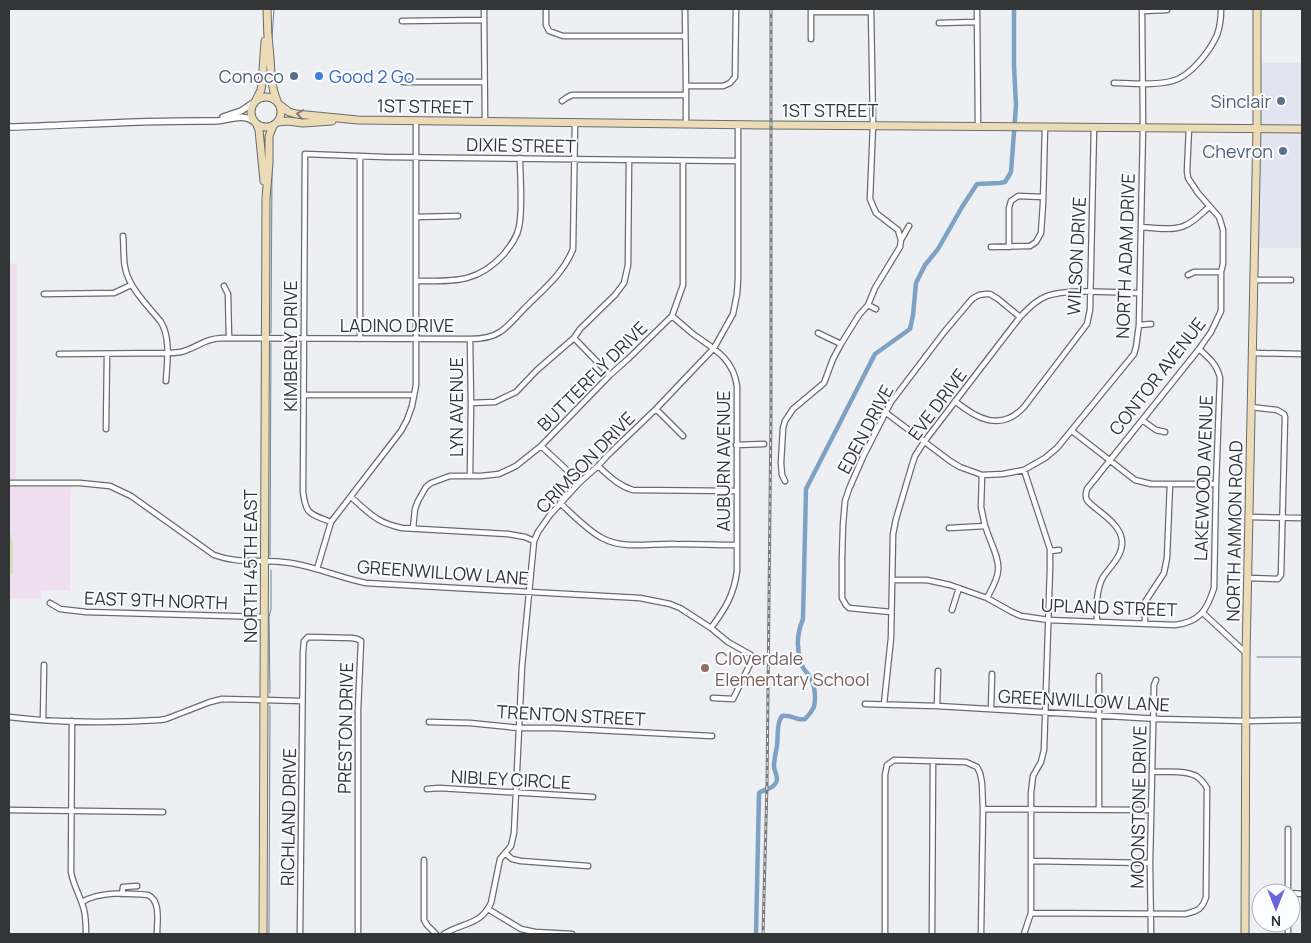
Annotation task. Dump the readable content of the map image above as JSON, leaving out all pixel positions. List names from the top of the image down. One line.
{"streets":{"main road":["1ST STREET","NORTH AMMON ROAD","NORTH 45TH EAST"],"street":["DIXIE STREET","WILSON DRIVE","NORTH ADAM DRIVE","LADINO DRIVE","KIMBERLY DRIVE","BUTTERFLY DRIVE","CONTOR AVENUE","EVE DRIVE","LYN AVENUE","EDEN DRIVE","AUBURN AVENUE","CRIMSON DRIVE","LAKEWOOD AVENUE","GREENWILLOW LANE","EAST 9TH NORTH","UPLAND STREET","TRENTON STREET","PRESTON DRIVE","NIBLEY CIRCLE","MOONSTONE DRIVE","RICHLAND DRIVE"]},"crossings":[["1ST STREET","WILSON DRIVE"],["1ST STREET","NORTH ADAM DRIVE"],["1ST STREET","LADINO DRIVE"],["1ST STREET","CONTOR AVENUE"],["1ST STREET","CRIMSON DRIVE"],["1ST STREET","NORTH AMMON ROAD"],["DIXIE STREET","LADINO DRIVE"],["DIXIE STREET","KIMBERLY DRIVE"],["DIXIE STREET","BUTTERFLY DRIVE"],["DIXIE STREET","CRIMSON DRIVE"],["WILSON DRIVE","EVE DRIVE"],["NORTH ADAM DRIVE","EVE DRIVE"],["NORTH ADAM DRIVE","EDEN DRIVE"],["LADINO DRIVE","KIMBERLY DRIVE"],["LADINO DRIVE","LYN AVENUE"],["LADINO DRIVE","NORTH 45TH EAST"],["BUTTERFLY DRIVE","LYN AVENUE"],["BUTTERFLY DRIVE","AUBURN AVENUE"],["CONTOR AVENUE","LAKEWOOD AVENUE"],["CONTOR AVENUE","UPLAND STREET"],["EVE DRIVE","EDEN DRIVE"],["EVE DRIVE","GREENWILLOW LANE"],["EVE DRIVE","UPLAND STREET"],["AUBURN AVENUE","CRIMSON DRIVE"],["AUBURN AVENUE","GREENWILLOW LANE"],["CRIMSON DRIVE","GREENWILLOW LANE"],["CRIMSON DRIVE","TRENTON STREET"],["CRIMSON DRIVE","NIBLEY CIRCLE"],["LAKEWOOD AVENUE","UPLAND STREET"],["NORTH AMMON ROAD","GREENWILLOW LANE"],["NORTH AMMON ROAD","UPLAND STREET"],["NORTH 45TH EAST","GREENWILLOW LANE"],["NORTH 45TH EAST","EAST 9TH NORTH"],["GREENWILLOW LANE","MOONSTONE DRIVE"],["PRESTON DRIVE","RICHLAND DRIVE"]],"places":["Conoco","Good 2 Go","Sinclair","Chevron","Cloverdale Elementary School"],"north":"bottom"}
